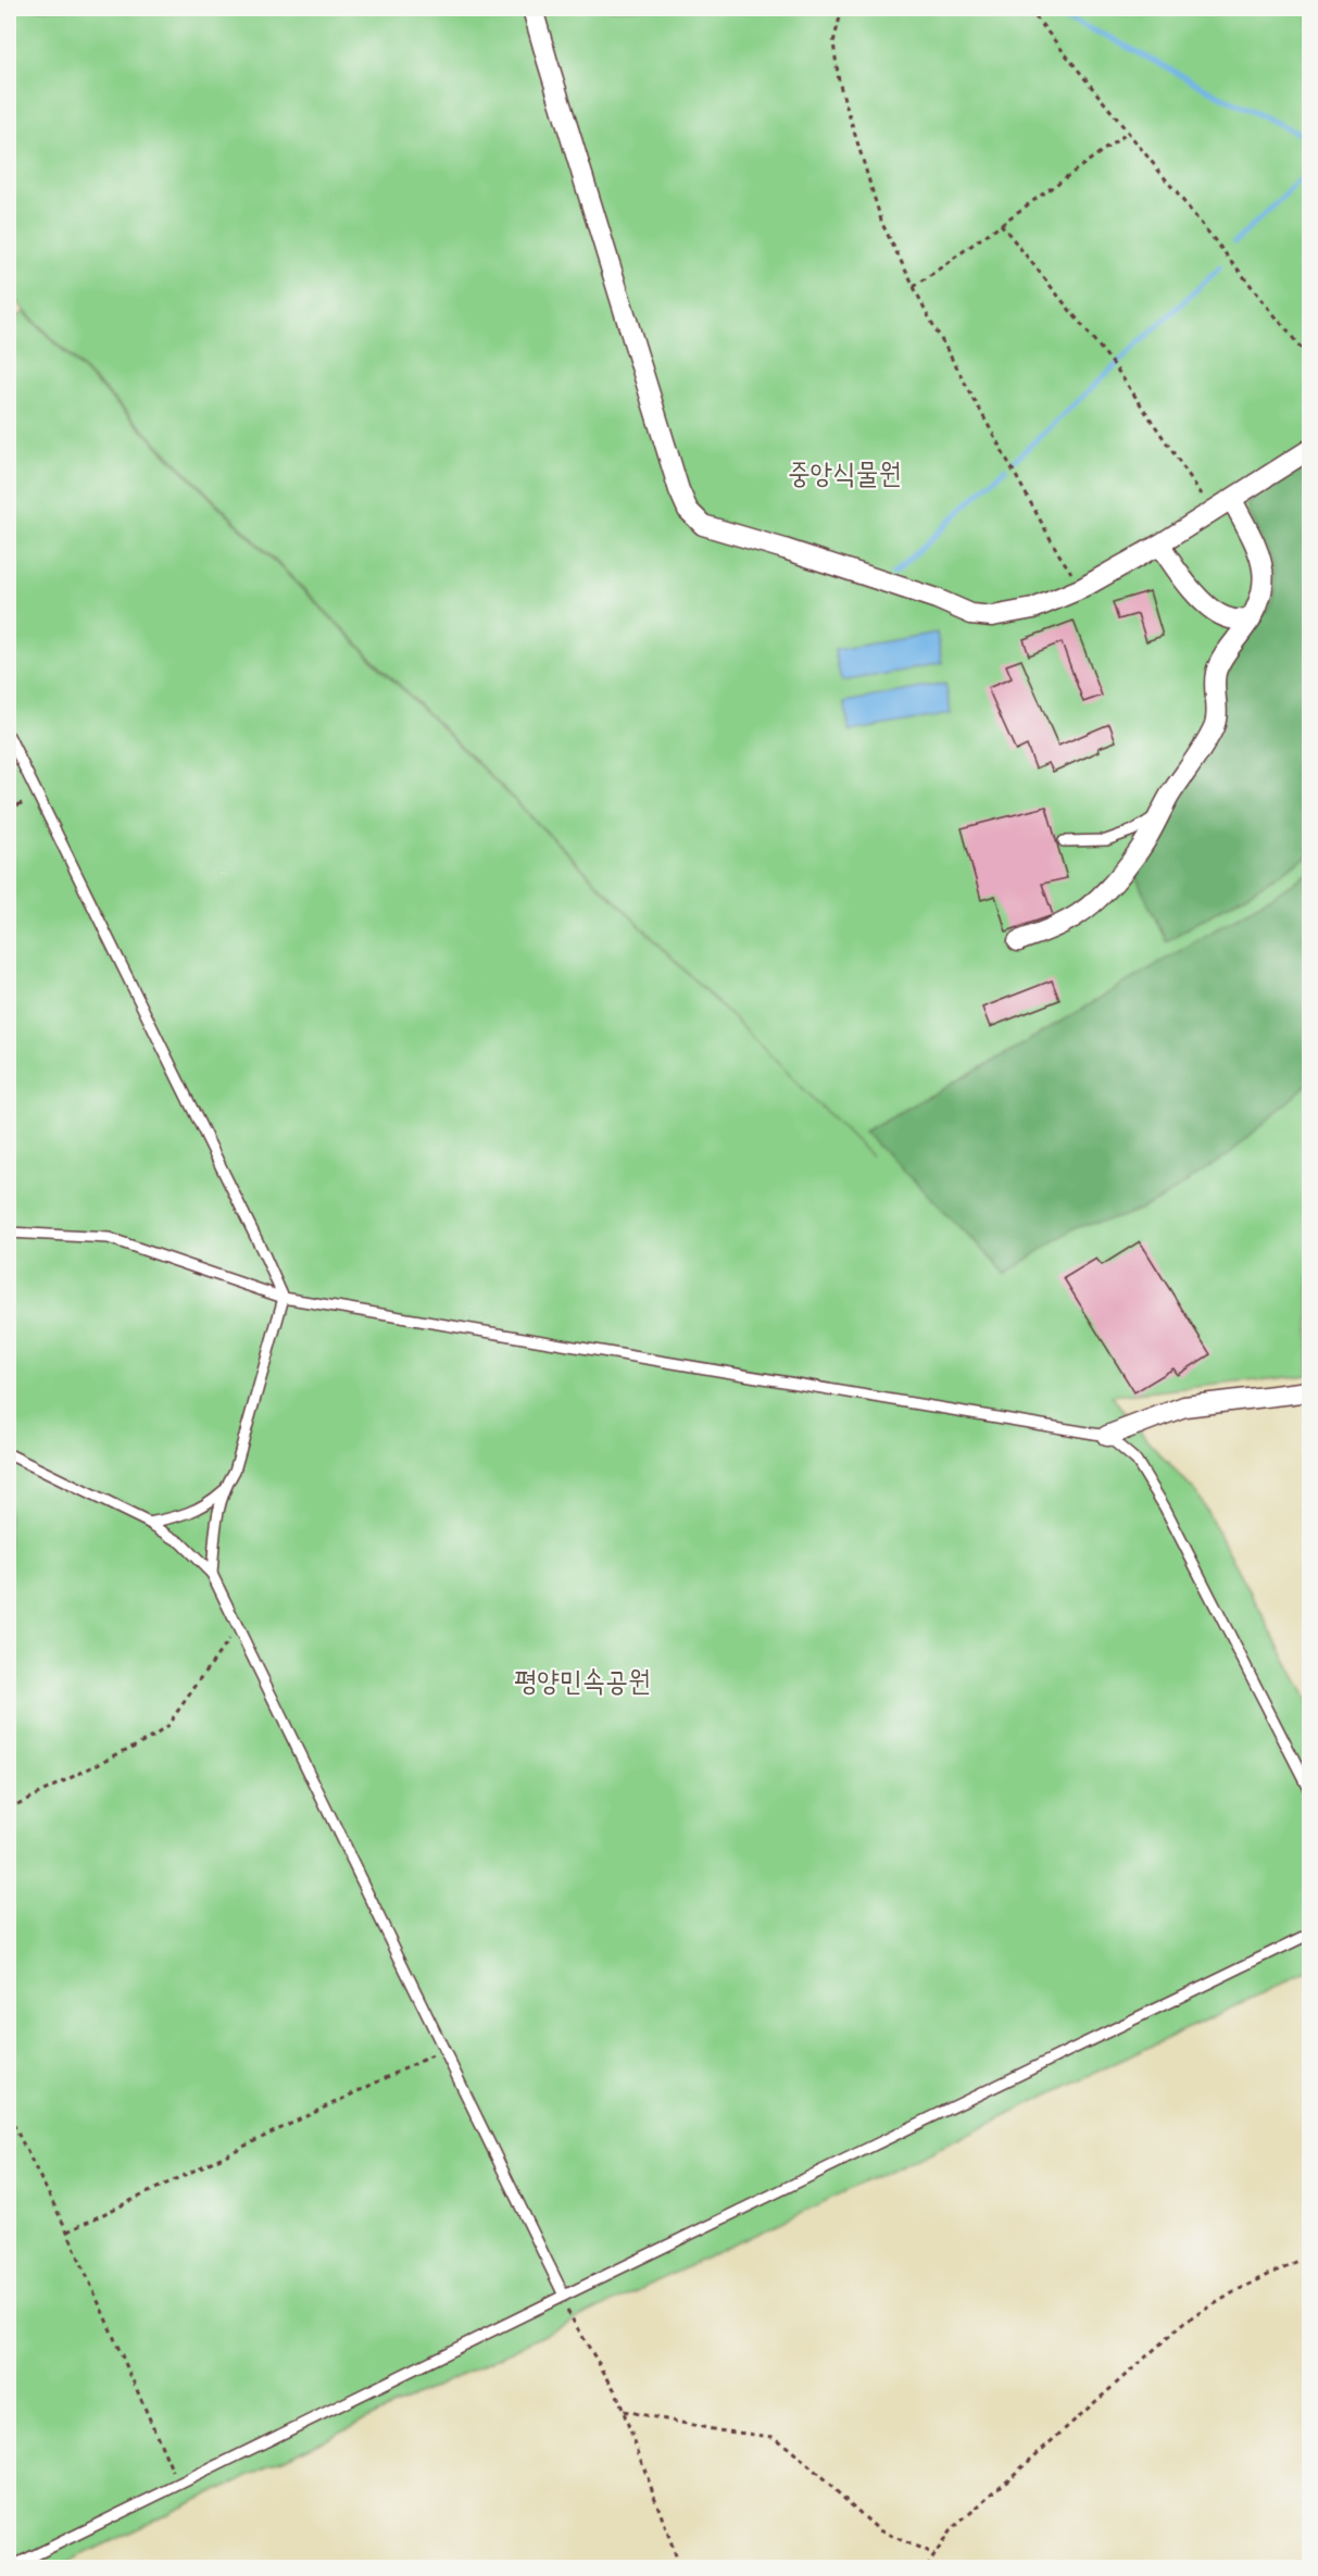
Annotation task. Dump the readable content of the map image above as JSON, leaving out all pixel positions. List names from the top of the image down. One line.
{"parks":["중앙식물원","평양민속공원"]}
